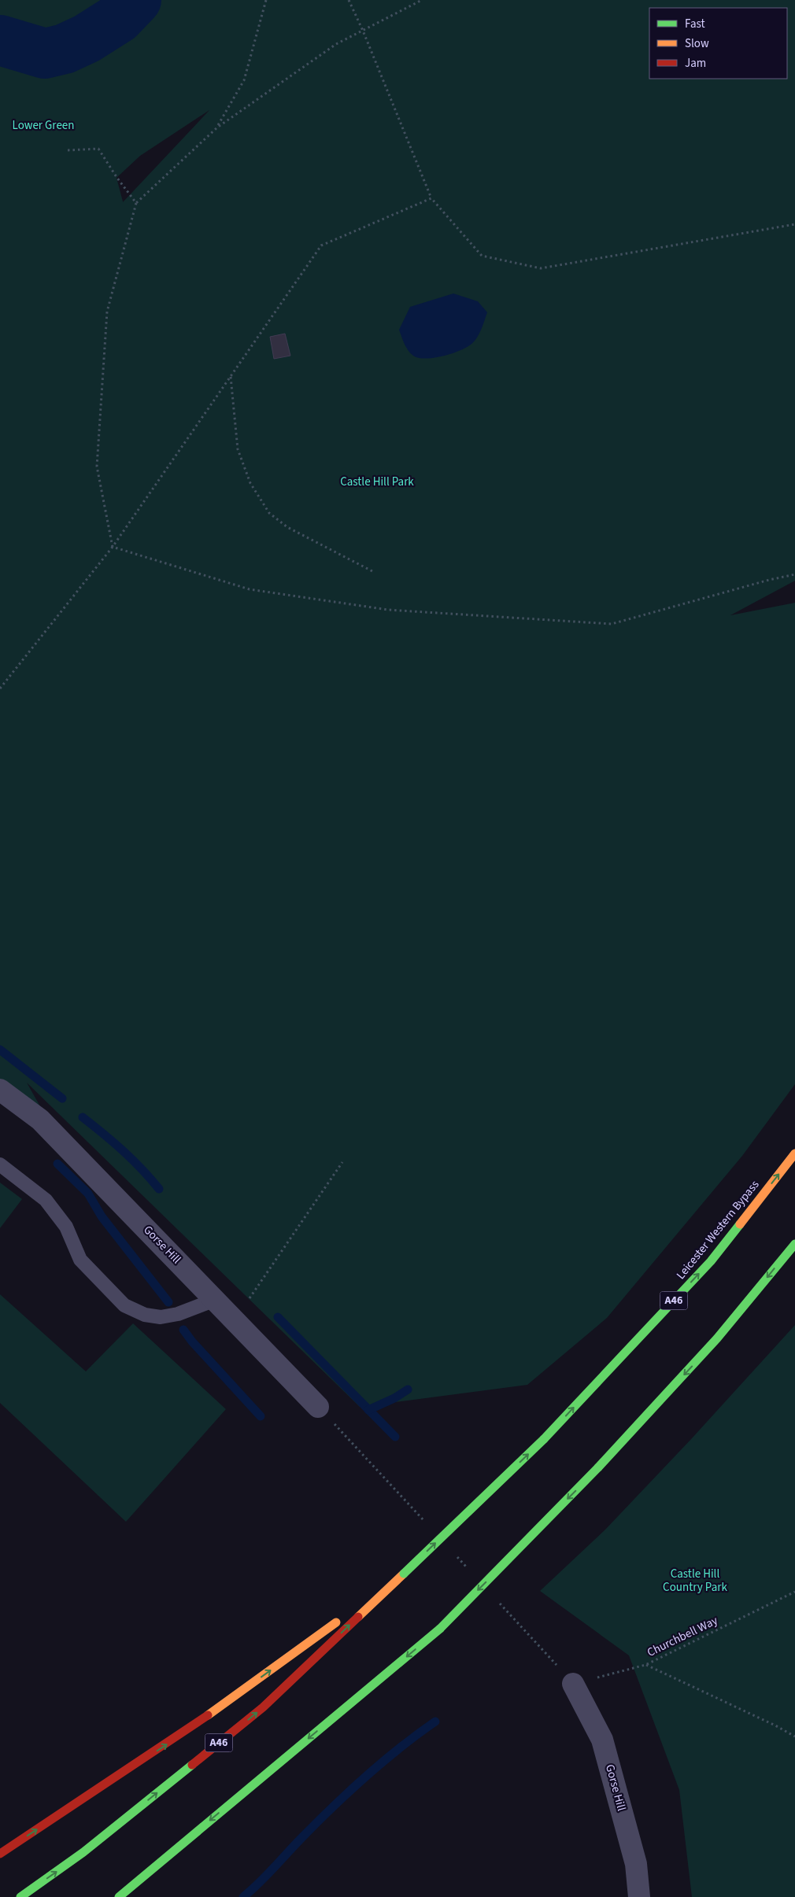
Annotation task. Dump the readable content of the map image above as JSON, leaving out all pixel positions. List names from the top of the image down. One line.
{"streets":{"highway":["Leicester Western Bypass","A46"],"street":["Gorse Hill"],"path":["Churchbell Way"]},"crossings":[["Leicester Western Bypass","A46"],["Gorse Hill","Churchbell Way"]],"parks":["Lower Green","Castle Hill Park","Castle Hill Country Park"],"legend":["Fast","Slow","Jam"]}
